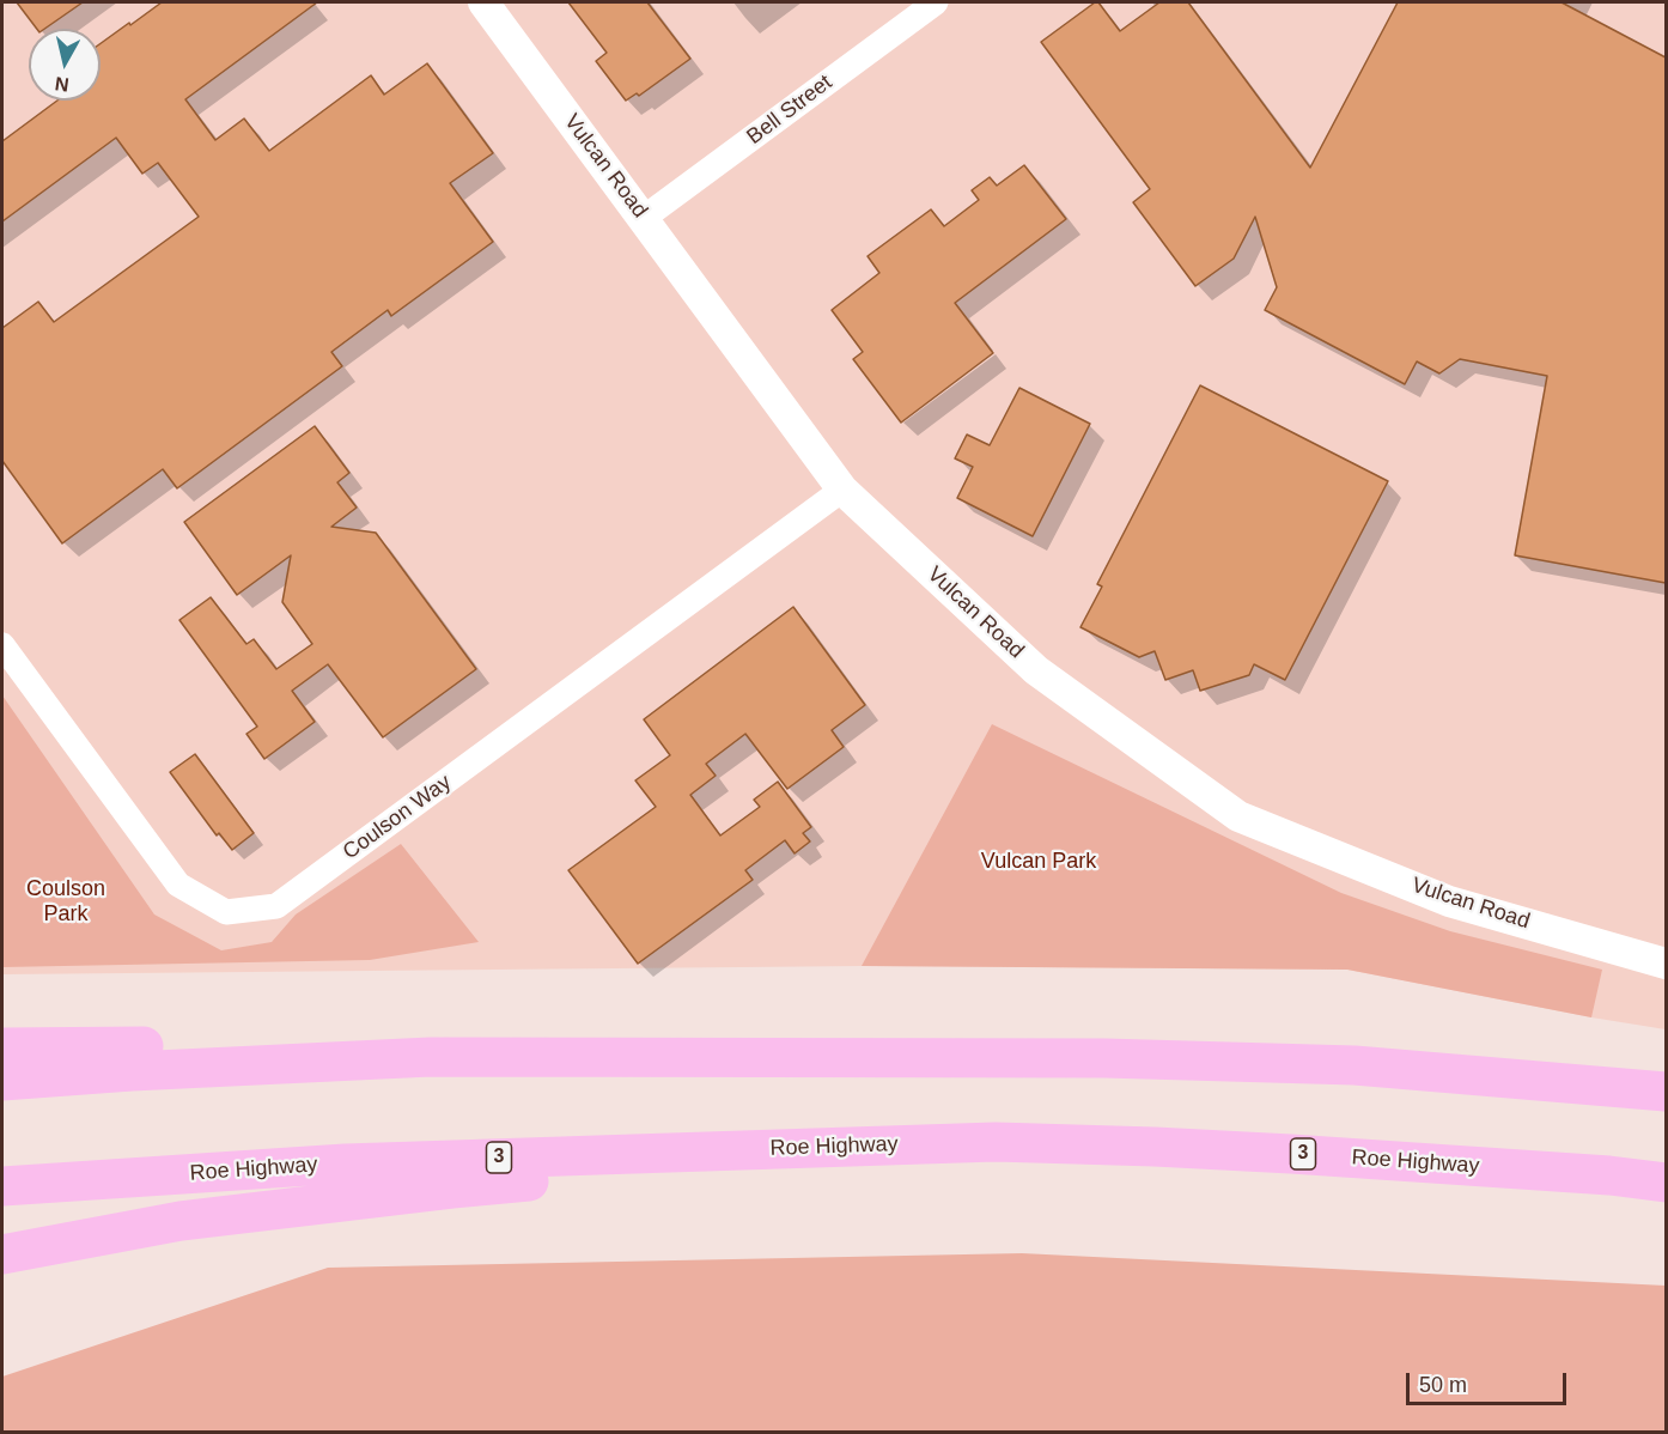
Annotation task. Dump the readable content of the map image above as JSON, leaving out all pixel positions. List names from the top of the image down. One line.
{"streets":{"highway":["Roe Highway","3"],"street":["Bell Street","Vulcan Road","Coulson Way"]},"crossings":[["Bell Street","Vulcan Road"],["Vulcan Road","Coulson Way"]],"parks":["Vulcan Park","Coulson Park"],"scale_bar":"50 m","north":"bottom"}
